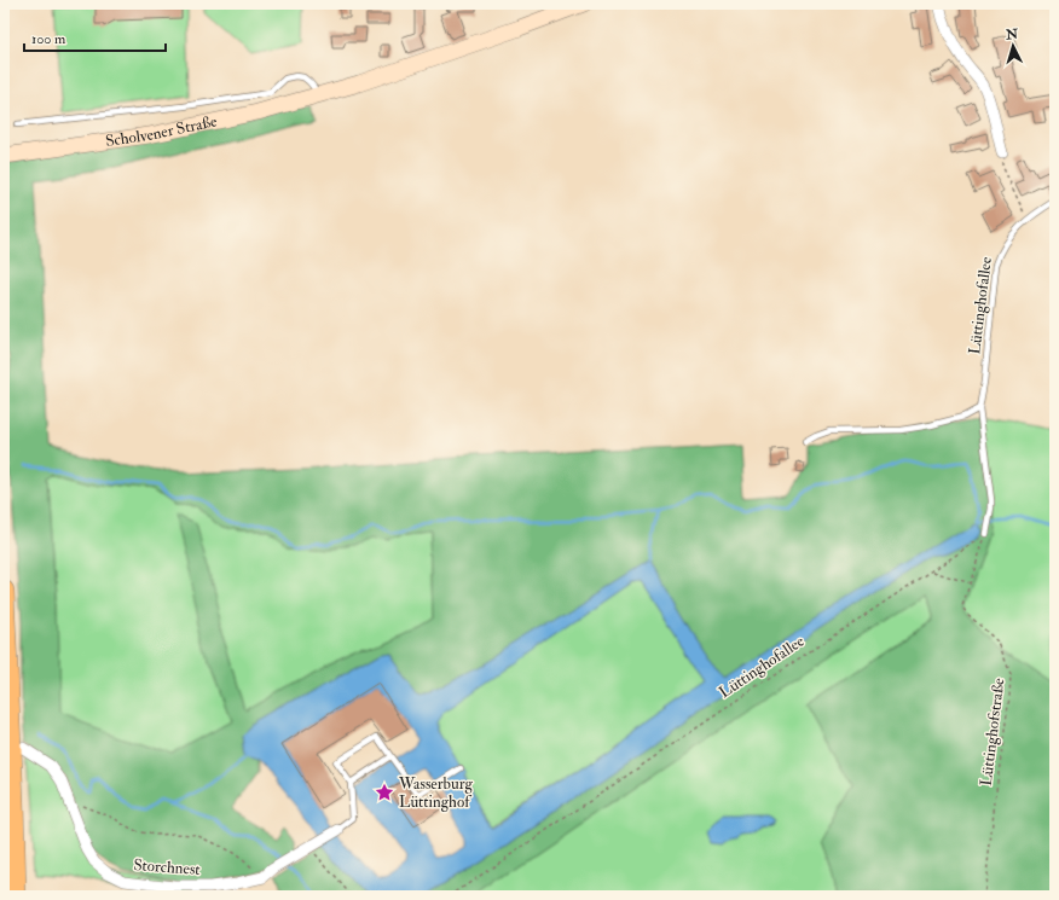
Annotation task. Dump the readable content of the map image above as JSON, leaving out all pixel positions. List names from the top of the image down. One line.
{"streets":{"main road":["Scholvener Straße"],"street":["Storchnest"],"lane":["Lüttinghofallee"],"path":["Lüttinghofstraße"]},"crossings":[["Lüttinghofallee","Lüttinghofstraße"]],"places":{"place":["Wasserburg Lüttinghof"]},"scale_bar":"100 m","north":"top"}
